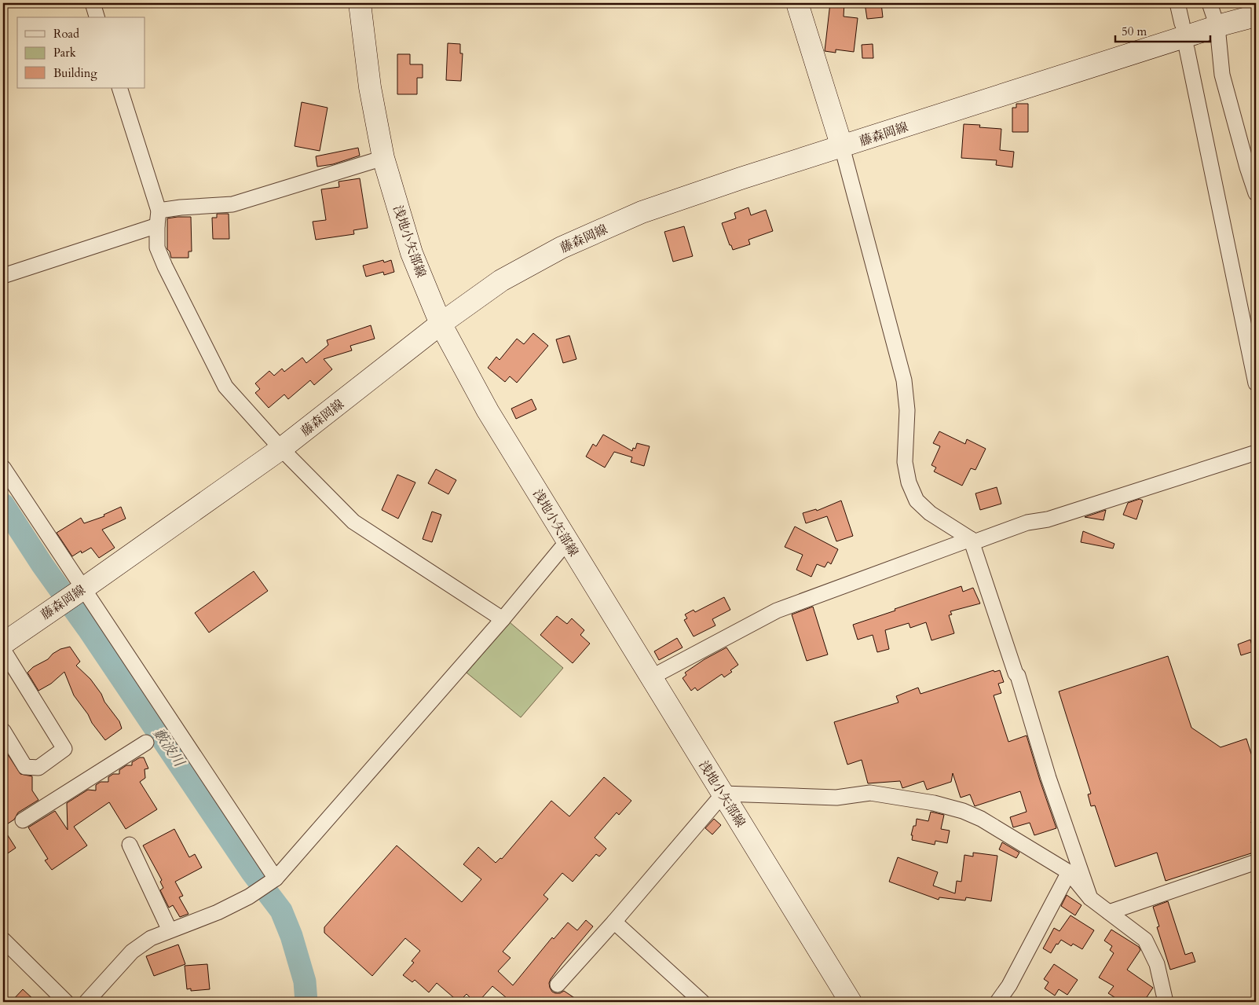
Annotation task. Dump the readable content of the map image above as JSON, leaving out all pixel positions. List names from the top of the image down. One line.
{"streets":{"main road":["藤森岡線","浅地小矢部線"]},"crossings":[["藤森岡線","浅地小矢部線"]],"water":["藪波川"],"legend":["Road","Park","Building"],"scale_bar":"50 m"}
